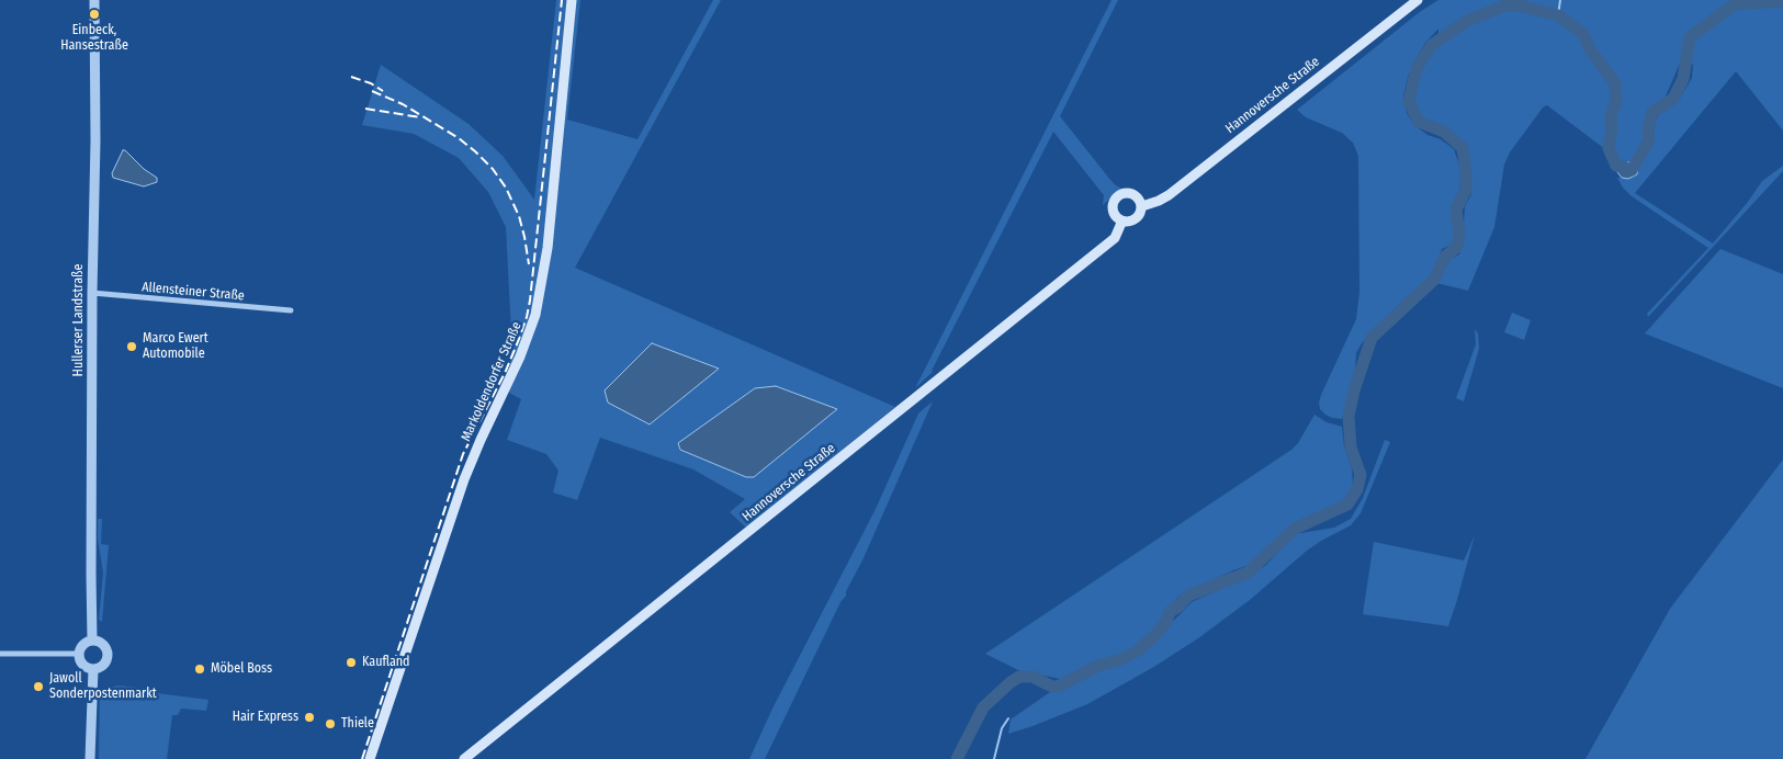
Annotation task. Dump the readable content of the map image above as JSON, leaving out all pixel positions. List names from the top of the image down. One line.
{"streets":{"main road":["Hannoversche Straße","Markoldendorfer Straße"],"street":["Allensteiner Straße","Hullerser Landstraße"]},"crossings":[["Allensteiner Straße","Hullerser Landstraße"]],"places":["Einbeck, Hansestraße","Marco Ewert Automobile","Kaufland","Möbel Boss","Jawoll Sonderpostenmarkt","Hair Express","Thiele"]}
